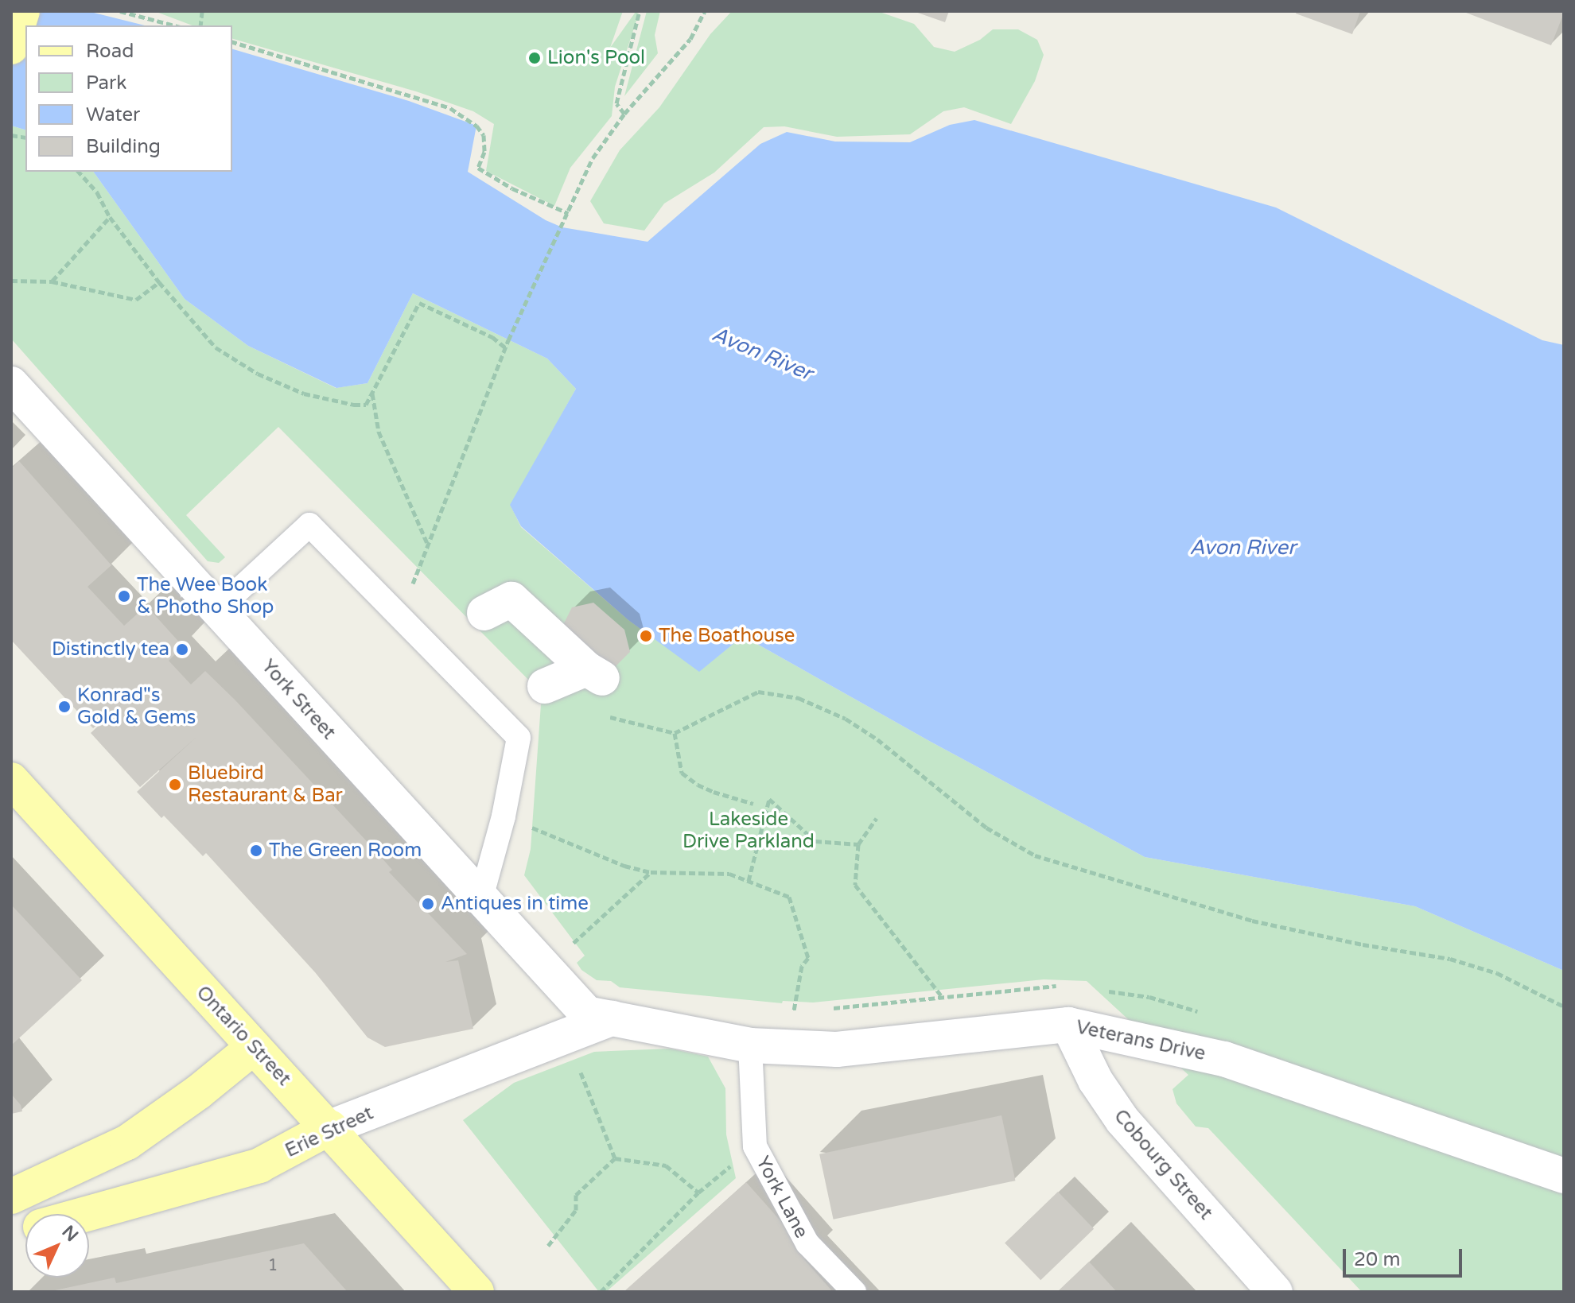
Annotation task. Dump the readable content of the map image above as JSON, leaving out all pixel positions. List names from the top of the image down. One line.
{"streets":{"main road":["Ontario Street","Erie Street"],"street":["York Street","Veterans Drive","Cobourg Street"],"lane":["York Lane"]},"crossings":[["York Street","Veterans Drive"],["York Street","Erie Street"],["Ontario Street","Erie Street"],["Veterans Drive","Erie Street"],["Veterans Drive","Cobourg Street"],["Veterans Drive","York Lane"]],"water":["Avon River"],"parks":["Lakeside Drive Parkland"],"places":["Lion's Pool","The Wee Book & Photho Shop","The Boathouse","Distinctly tea","Konrad\"s Gold & Gems","Bluebird Restaurant & Bar","The Green Room","Antiques in time"],"house_numbers":["1"],"legend":["Road","Park","Water","Building"],"scale_bar":"20 m","north":"top right"}
